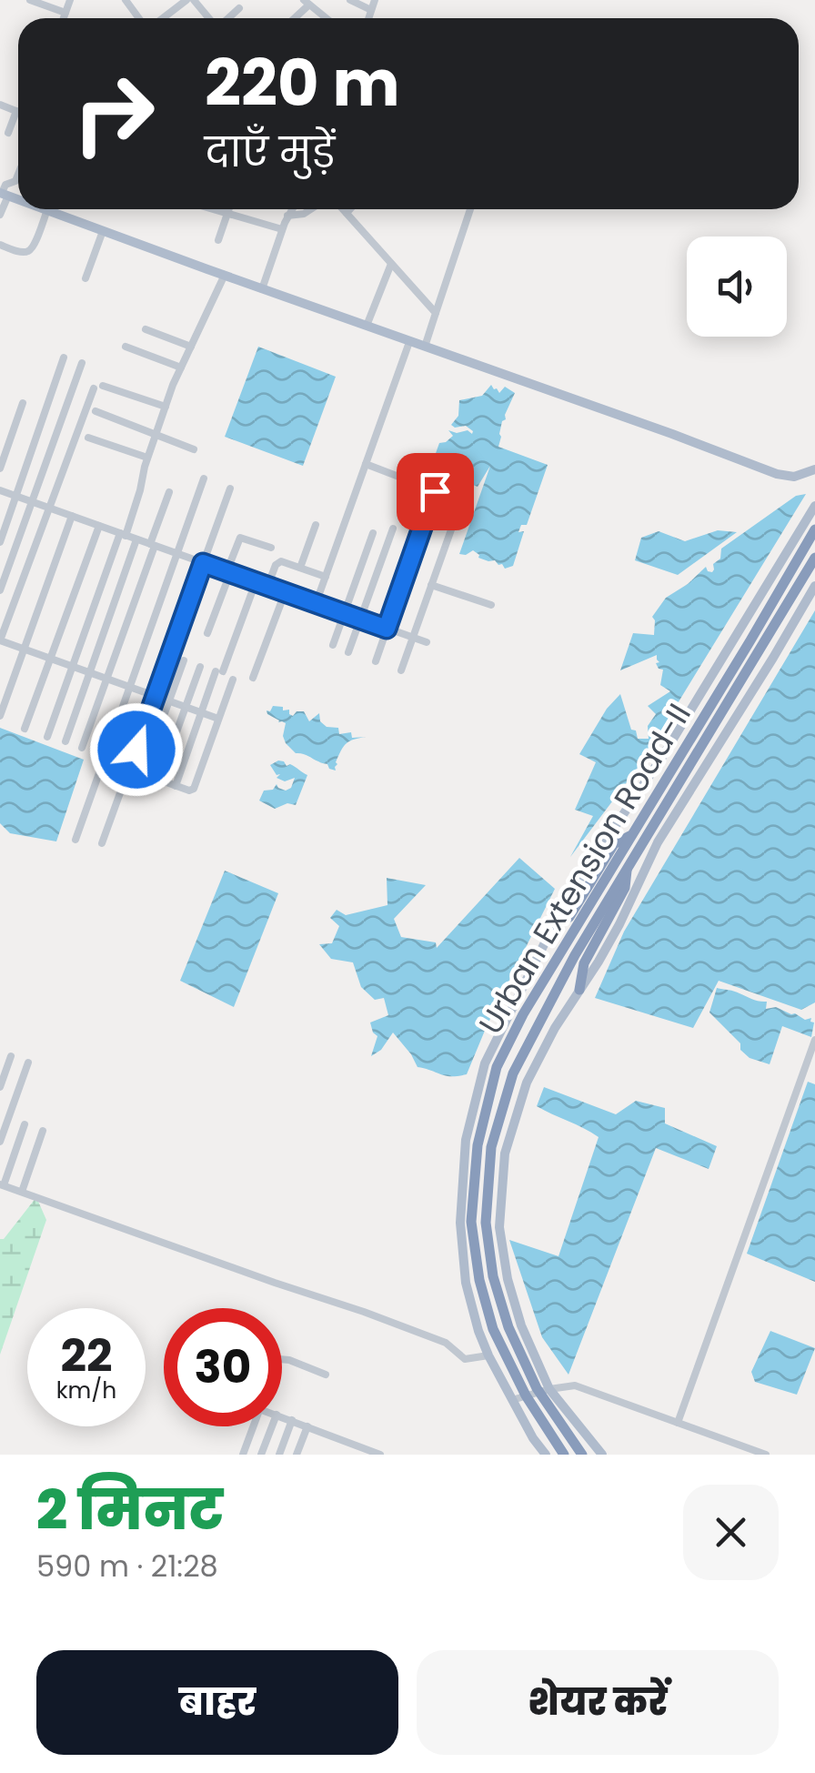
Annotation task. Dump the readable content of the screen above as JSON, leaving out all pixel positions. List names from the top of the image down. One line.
{"streets":{"highway":["Urban Extension Road-II"]},"page":{"turn":["220 m","दाएँ मुड़ें"],"speed":"22 km/h","limit":"30","heading":["2 मिनट","590 m · 21:28"],"buttons":["बाहर","शेयर करें"]}}
